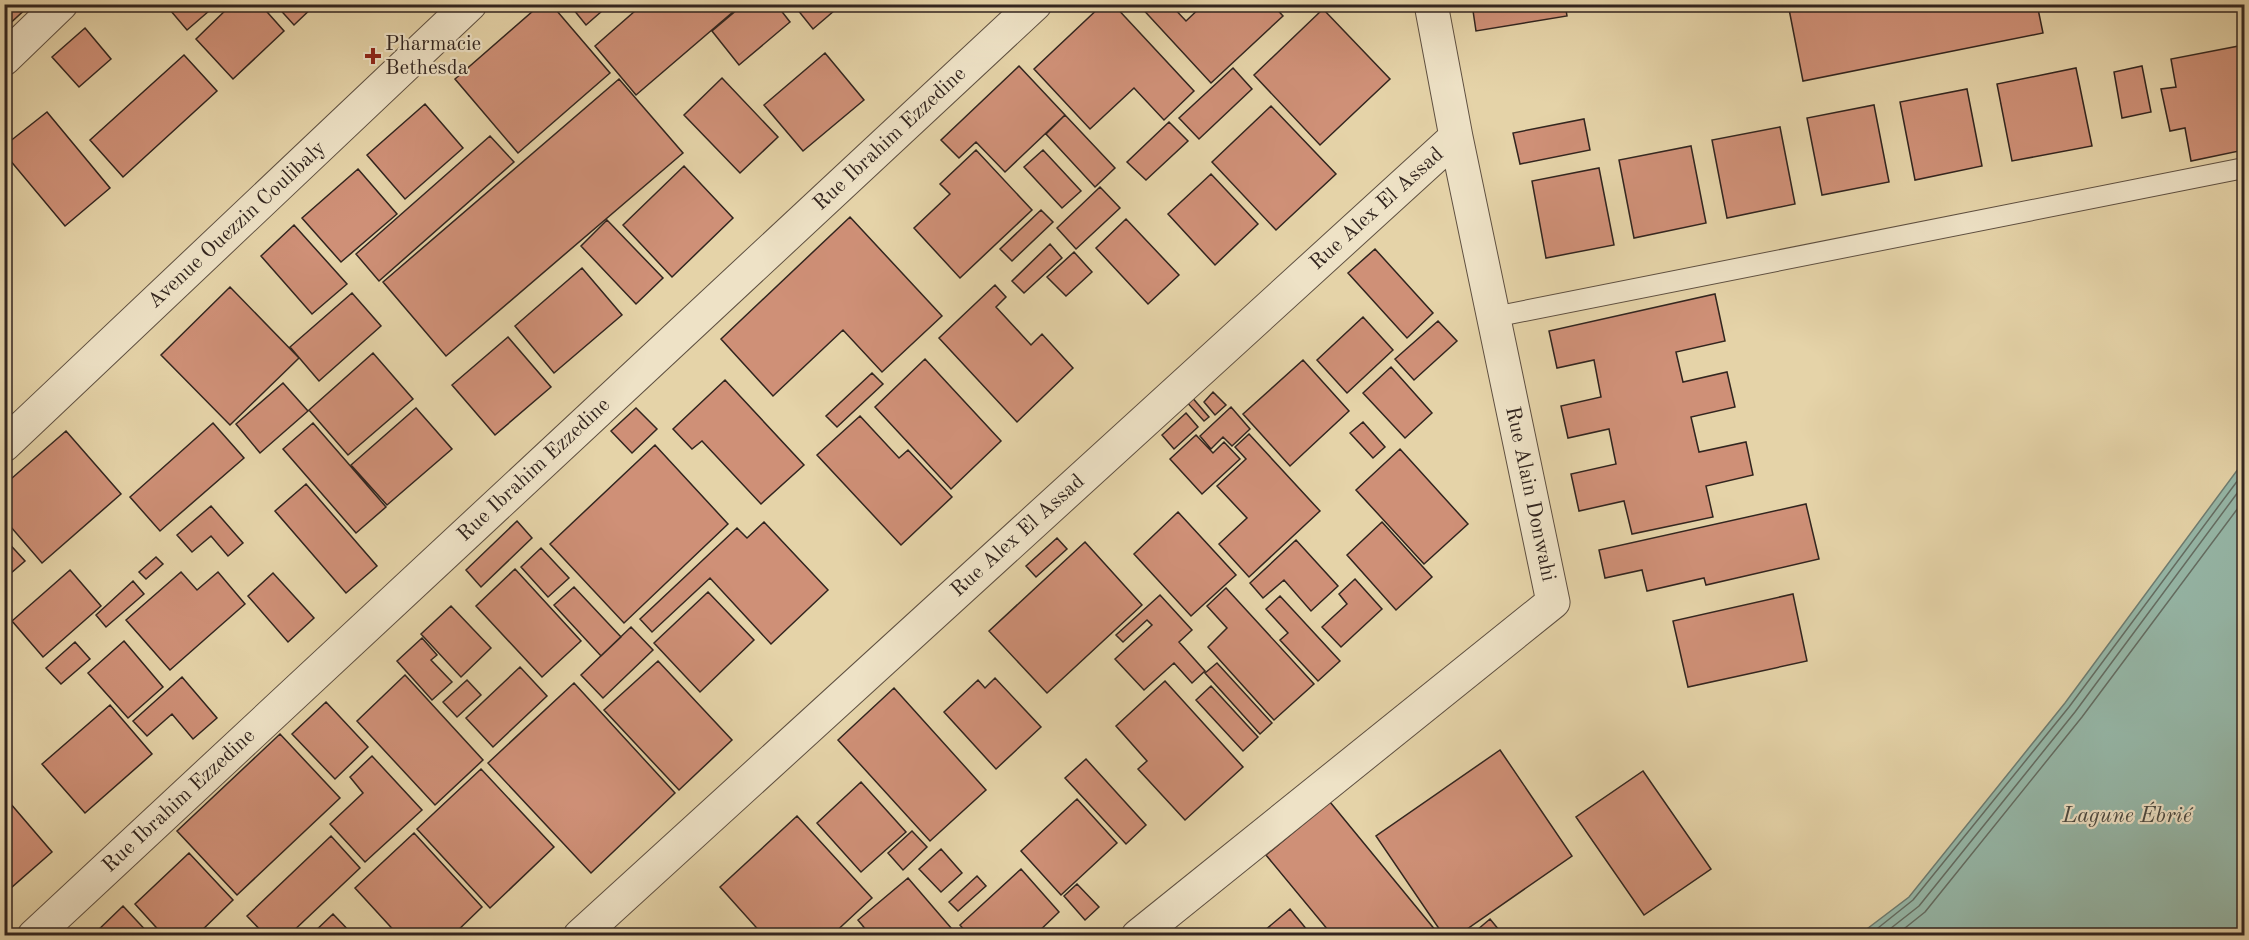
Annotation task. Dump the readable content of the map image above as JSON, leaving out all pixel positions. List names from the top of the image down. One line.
{"streets":{"street":["Rue Ibrahim Ezzedine","Rue Alex El Assad","Avenue Ouezzin Coulibaly","Rue Alain Donwahi"]},"crossings":[["Rue Alex El Assad","Rue Alain Donwahi"]],"water":["Lagune Ébrié"],"places":{"health":["Pharmacie Bethesda"]}}
